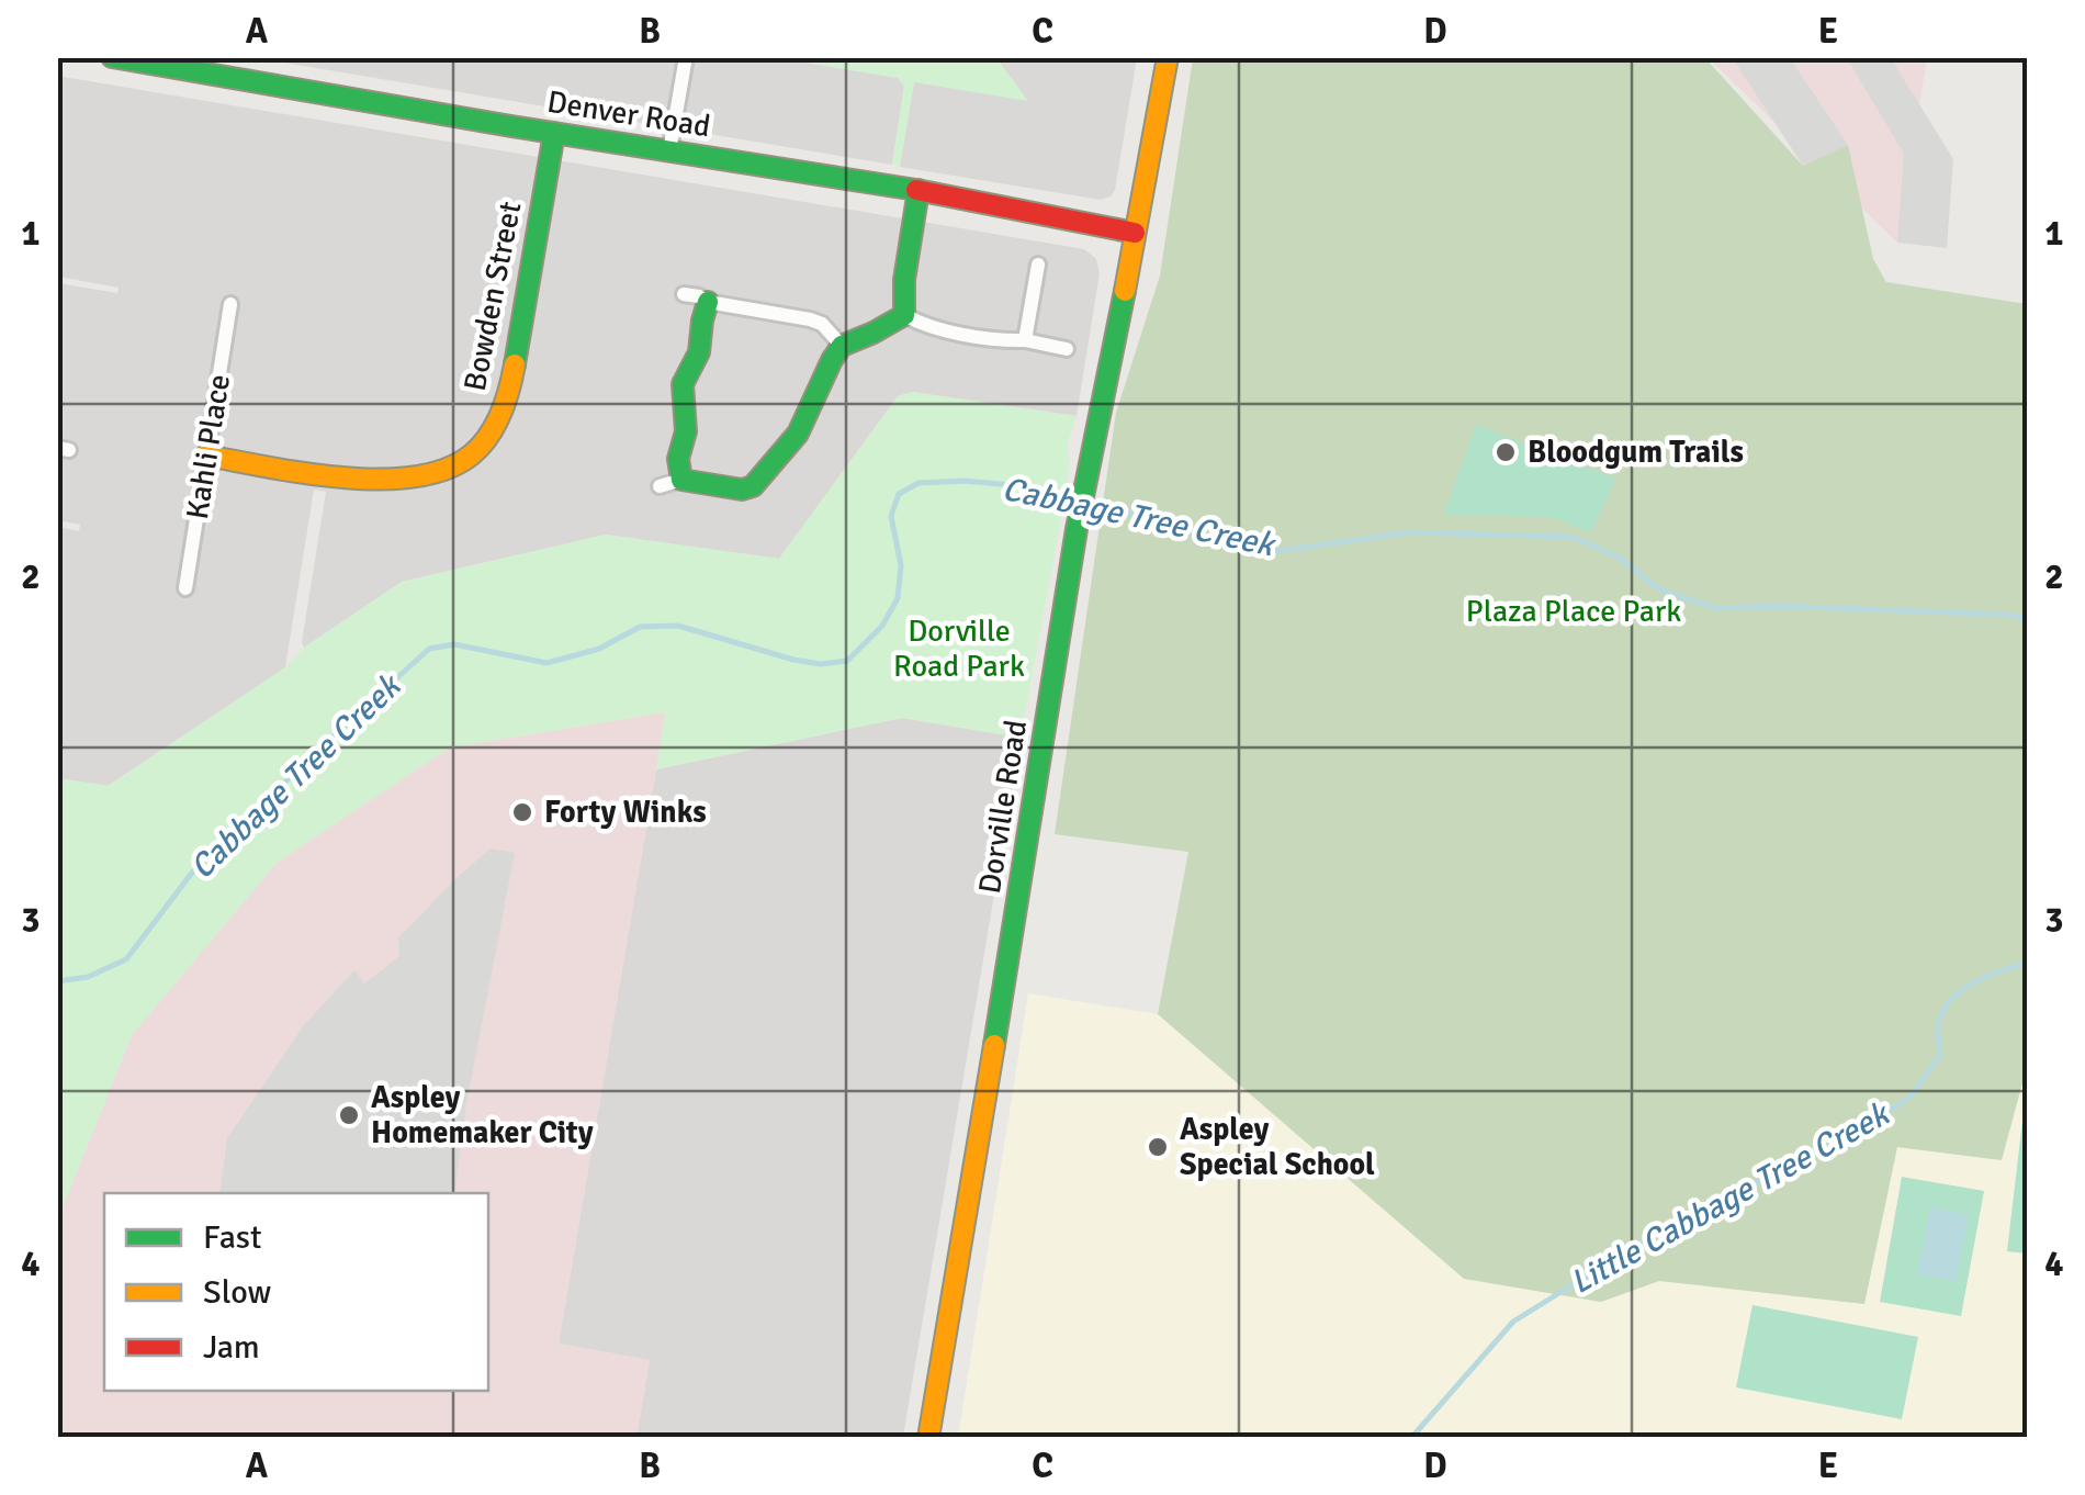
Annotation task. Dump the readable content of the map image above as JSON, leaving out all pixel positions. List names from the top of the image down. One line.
{"streets":{"street":["Denver Road","Bowden Street","Kahli Place","Dorville Road"]},"crossings":[["Denver Road","Bowden Street"],["Denver Road","Dorville Road"],["Bowden Street","Kahli Place"]],"water":["Cabbage Tree Creek","Little Cabbage Tree Creek"],"parks":["Plaza Place Park","Dorville Road Park"],"places":["Bloodgum Trails","Forty Winks","Aspley Homemaker City","Aspley Special School"],"legend":["Fast","Slow","Jam"],"grid":{"columns":["A","B","C","D","E"],"rows":["1","2","3","4"]}}
